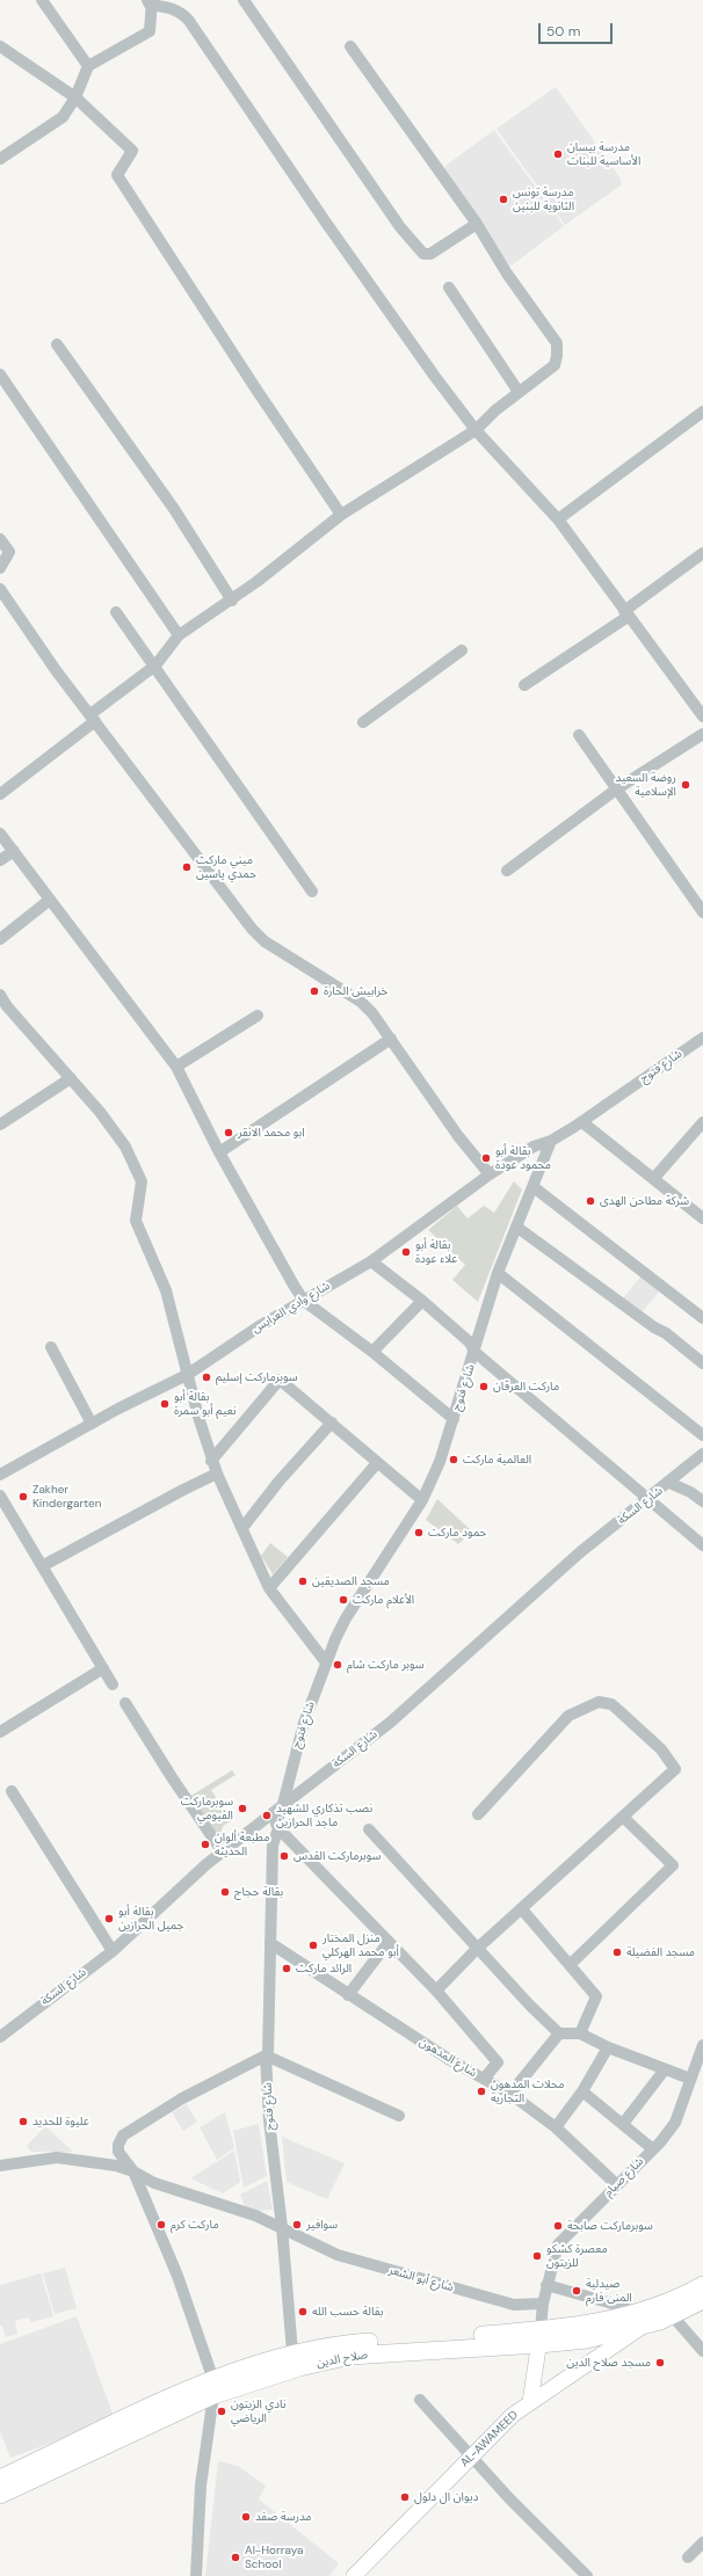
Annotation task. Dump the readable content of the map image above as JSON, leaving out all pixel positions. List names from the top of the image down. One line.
{"streets":{"highway":["صلاح الدين"],"main road":["AL-AWAMEED"],"street":["شارع فتوح","شارع وادي العرايس","شارع السكة","شارع المدهون","شارع صيام","شارع أبو الشعر"]},"crossings":[["شارع فتوح","شارع وادي العرايس"],["شارع فتوح","شارع السكة"],["شارع فتوح","شارع المدهون"],["شارع فتوح","شارع أبو الشعر"],["شارع فتوح","صلاح الدين"],["شارع المدهون","شارع صيام"],["شارع صيام","شارع أبو الشعر"],["صلاح الدين","AL-AWAMEED"]],"places":["مدرسة بيسان الأساسية للبنات","مدرسة تونس الثانوية للبنين","روضة السعيد الإسلامية","ميني ماركت حمدي ياسين","خرابيش الحارة","ابو محمد الانقر","بقالة أبو محمود عودة","شركة مطاحن الهدى","بقالة أبو علاء عودة","سوبرماركت إسليم","ماركت العرقان","بقالة أبو نعيم أبو سمرة","العالمية ماركت","Zakher Kindergarten","حمود ماركت","مسجد الصديقين","الأعلام ماركت","سوبر ماركت شام","سوبرماركت الفيومي","نصب تذكاري للشهيد ماجد الحرازين","مطبعة ألوان الحديثة","سوبرماركت القدس","بقالة حجاج","بقالة أبو جميل الحرازين","منزل المختار أبو محمد الهركلي","مسجد الفضيلة","الرائد ماركت","محلات المدهون التجارية","عليوة للحديد","ماركت كرم","سوافير","سوبرماركت صابحة","معصرة كشكو للزيتون","صيدلية المنى فارم","بقالة حسب الله","مسجد صلاح الدين","نادي الزيتون الرياضي","ديوان ال دلول","مدرسة صفد","Al-Horraya School"],"scale_bar":"50 m"}
